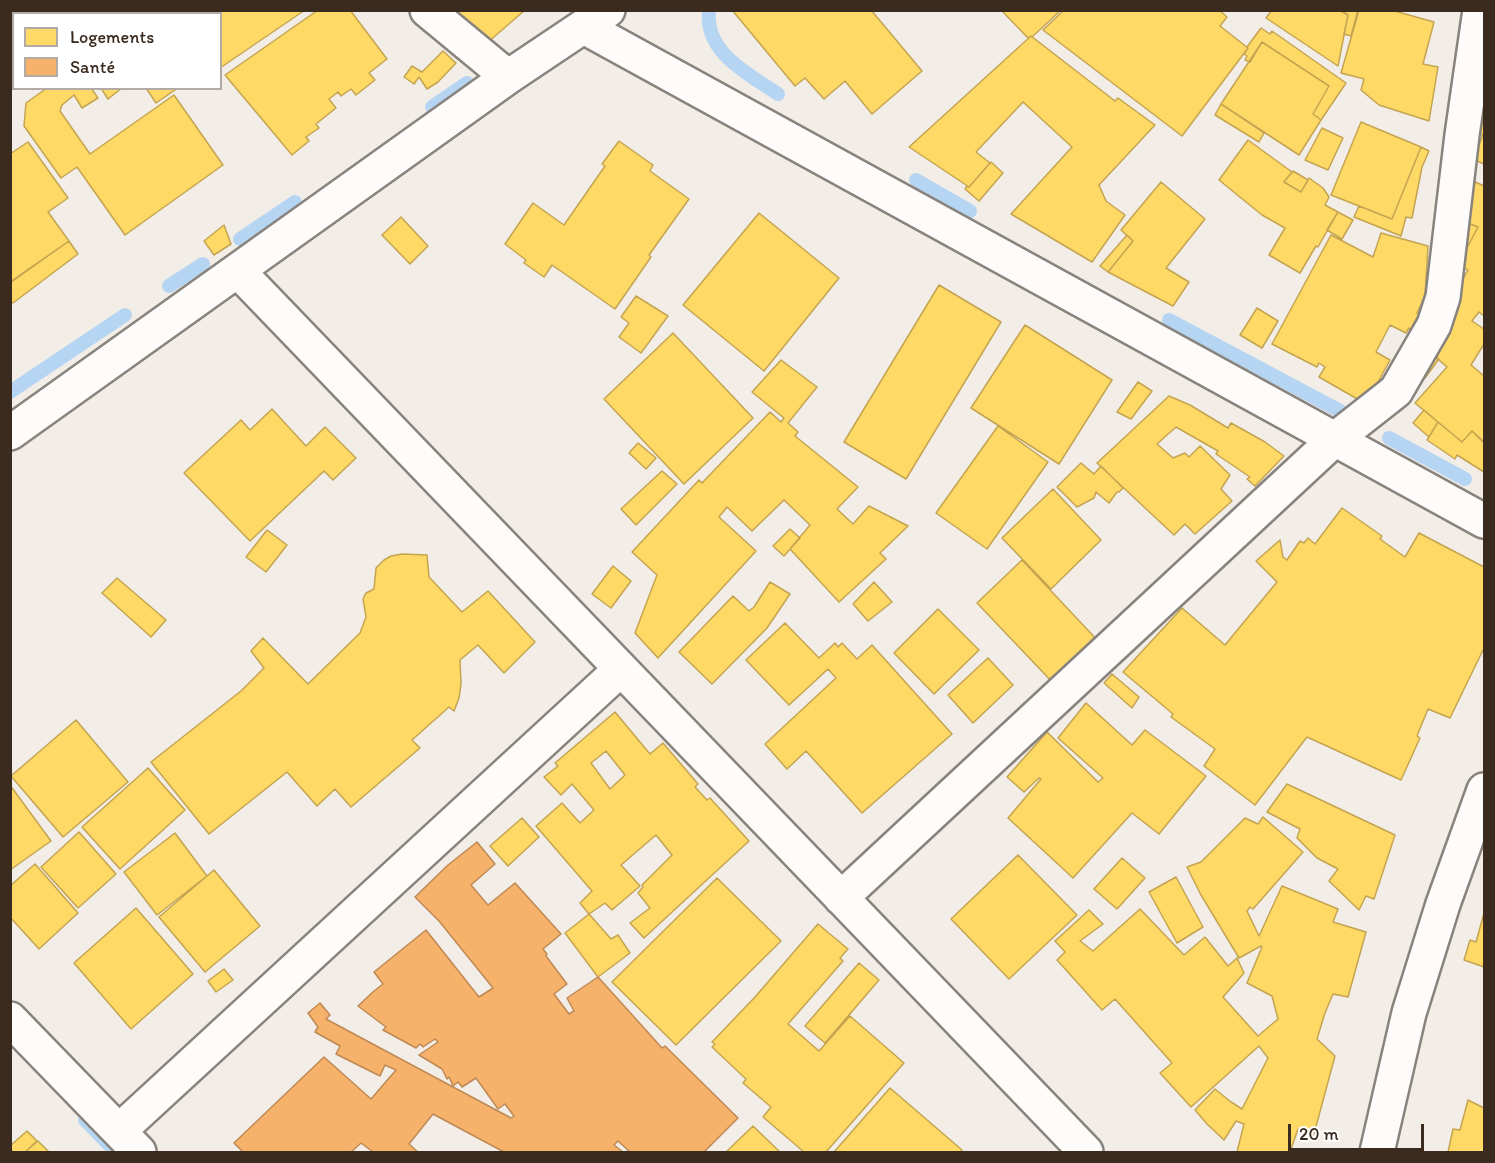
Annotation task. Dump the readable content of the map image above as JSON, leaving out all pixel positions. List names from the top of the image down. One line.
{"legend":["Logements","Santé"],"scale_bar":"20 m"}
